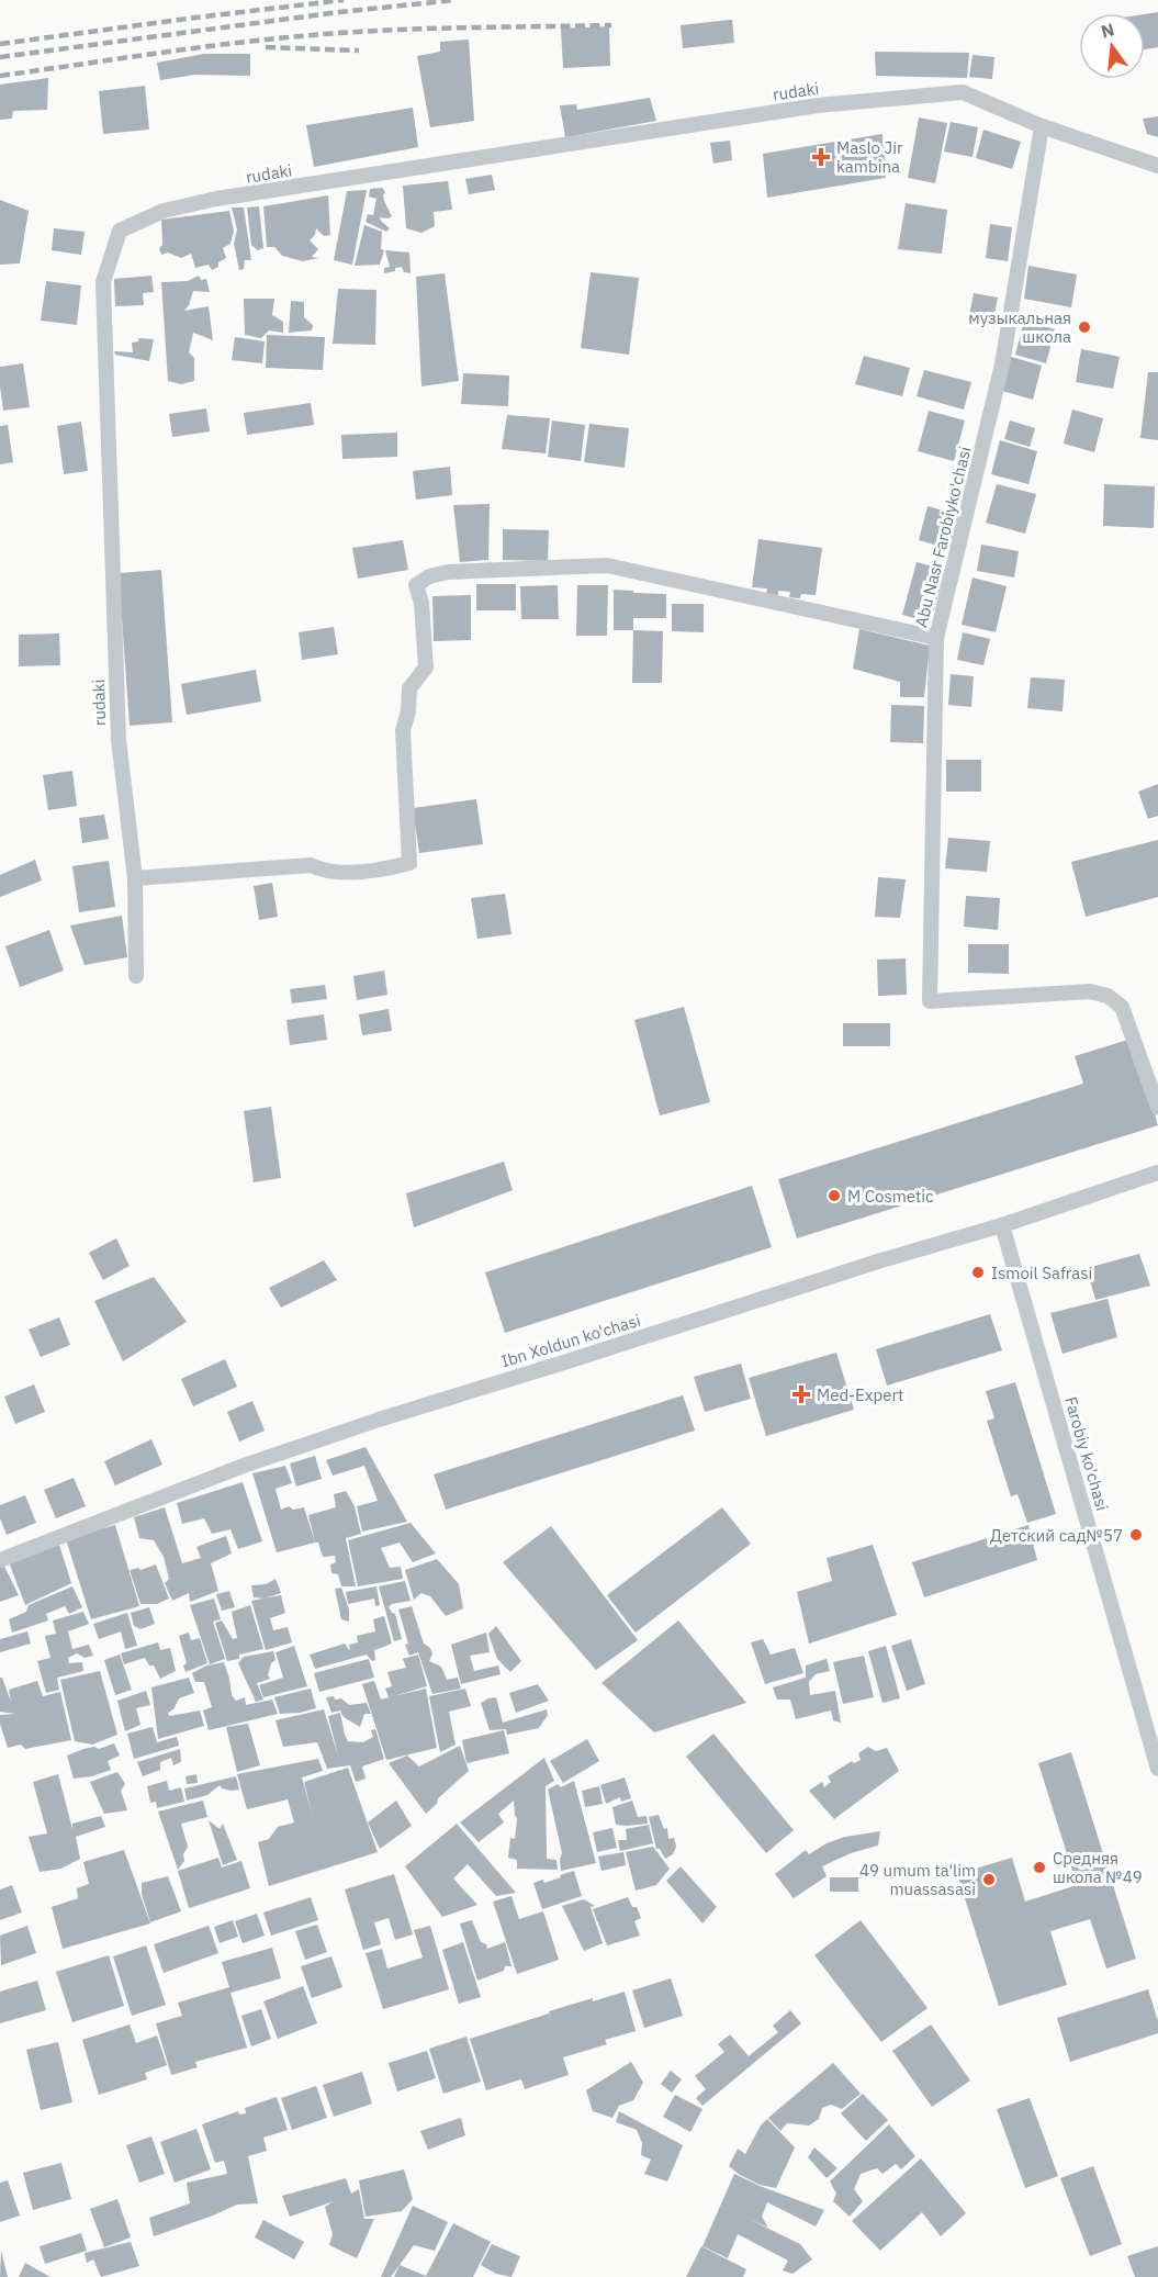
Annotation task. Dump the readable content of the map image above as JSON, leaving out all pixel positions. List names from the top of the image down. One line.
{"streets":{"street":["rudaki","Abu Nasr Farobiyko'chasi","Ibn Xoldun ko'chasi","Farobiy ko'chasi"]},"crossings":[["rudaki","Abu Nasr Farobiyko'chasi"],["Ibn Xoldun ko'chasi","Farobiy ko'chasi"]],"places":{"health":["Maslo Jir kambina","Med-Expert"],"other":["музыкальная школа","M Cosmetic","Ismoil Safrasi","Детский сад№57","Средняя школа №49","49 umum ta'lim muassasasi"]},"north":"top"}
